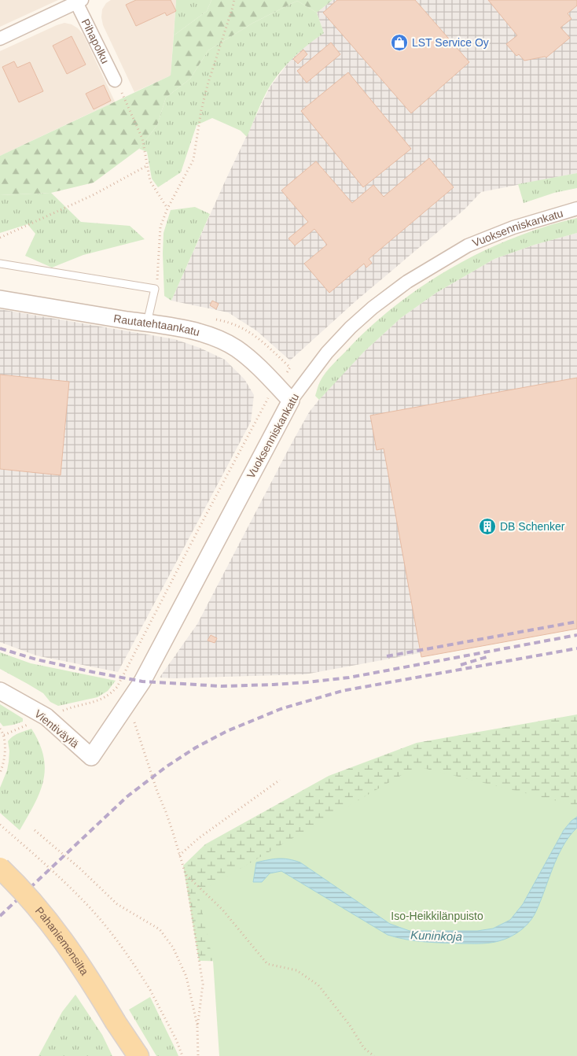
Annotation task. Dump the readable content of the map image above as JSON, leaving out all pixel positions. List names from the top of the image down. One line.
{"streets":{"main road":["Pahaniemensilta"],"street":["Pihapolku","Vuoksenniskankatu","Rautatehtaankatu","Vientiväylä"]},"crossings":[["Vuoksenniskankatu","Rautatehtaankatu"],["Vuoksenniskankatu","Vientiväylä"]],"water":["Kuninkoja"],"parks":["Iso-Heikkilänpuisto"],"places":{"shop":["LST Service Oy"],"building":["DB Schenker"]}}
